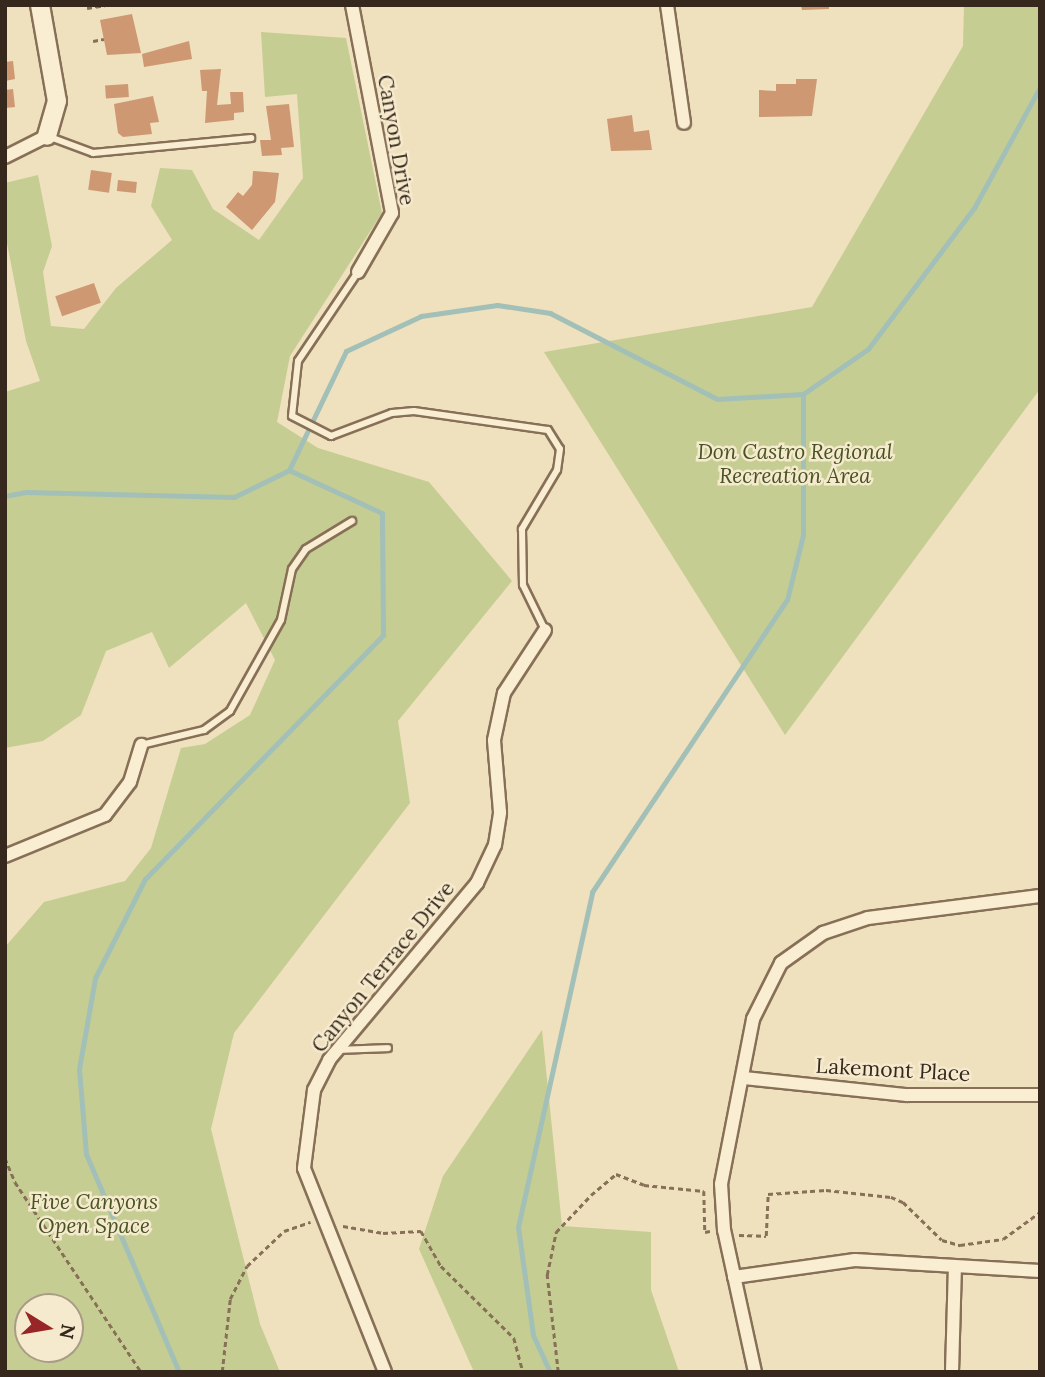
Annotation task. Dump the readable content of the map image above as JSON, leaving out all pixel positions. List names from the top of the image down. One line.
{"streets":{"street":["Canyon Drive","Canyon Terrace Drive","Lakemont Place"]},"parks":["Don Castro Regional Recreation Area","Five Canyons Open Space"],"north":"right"}
